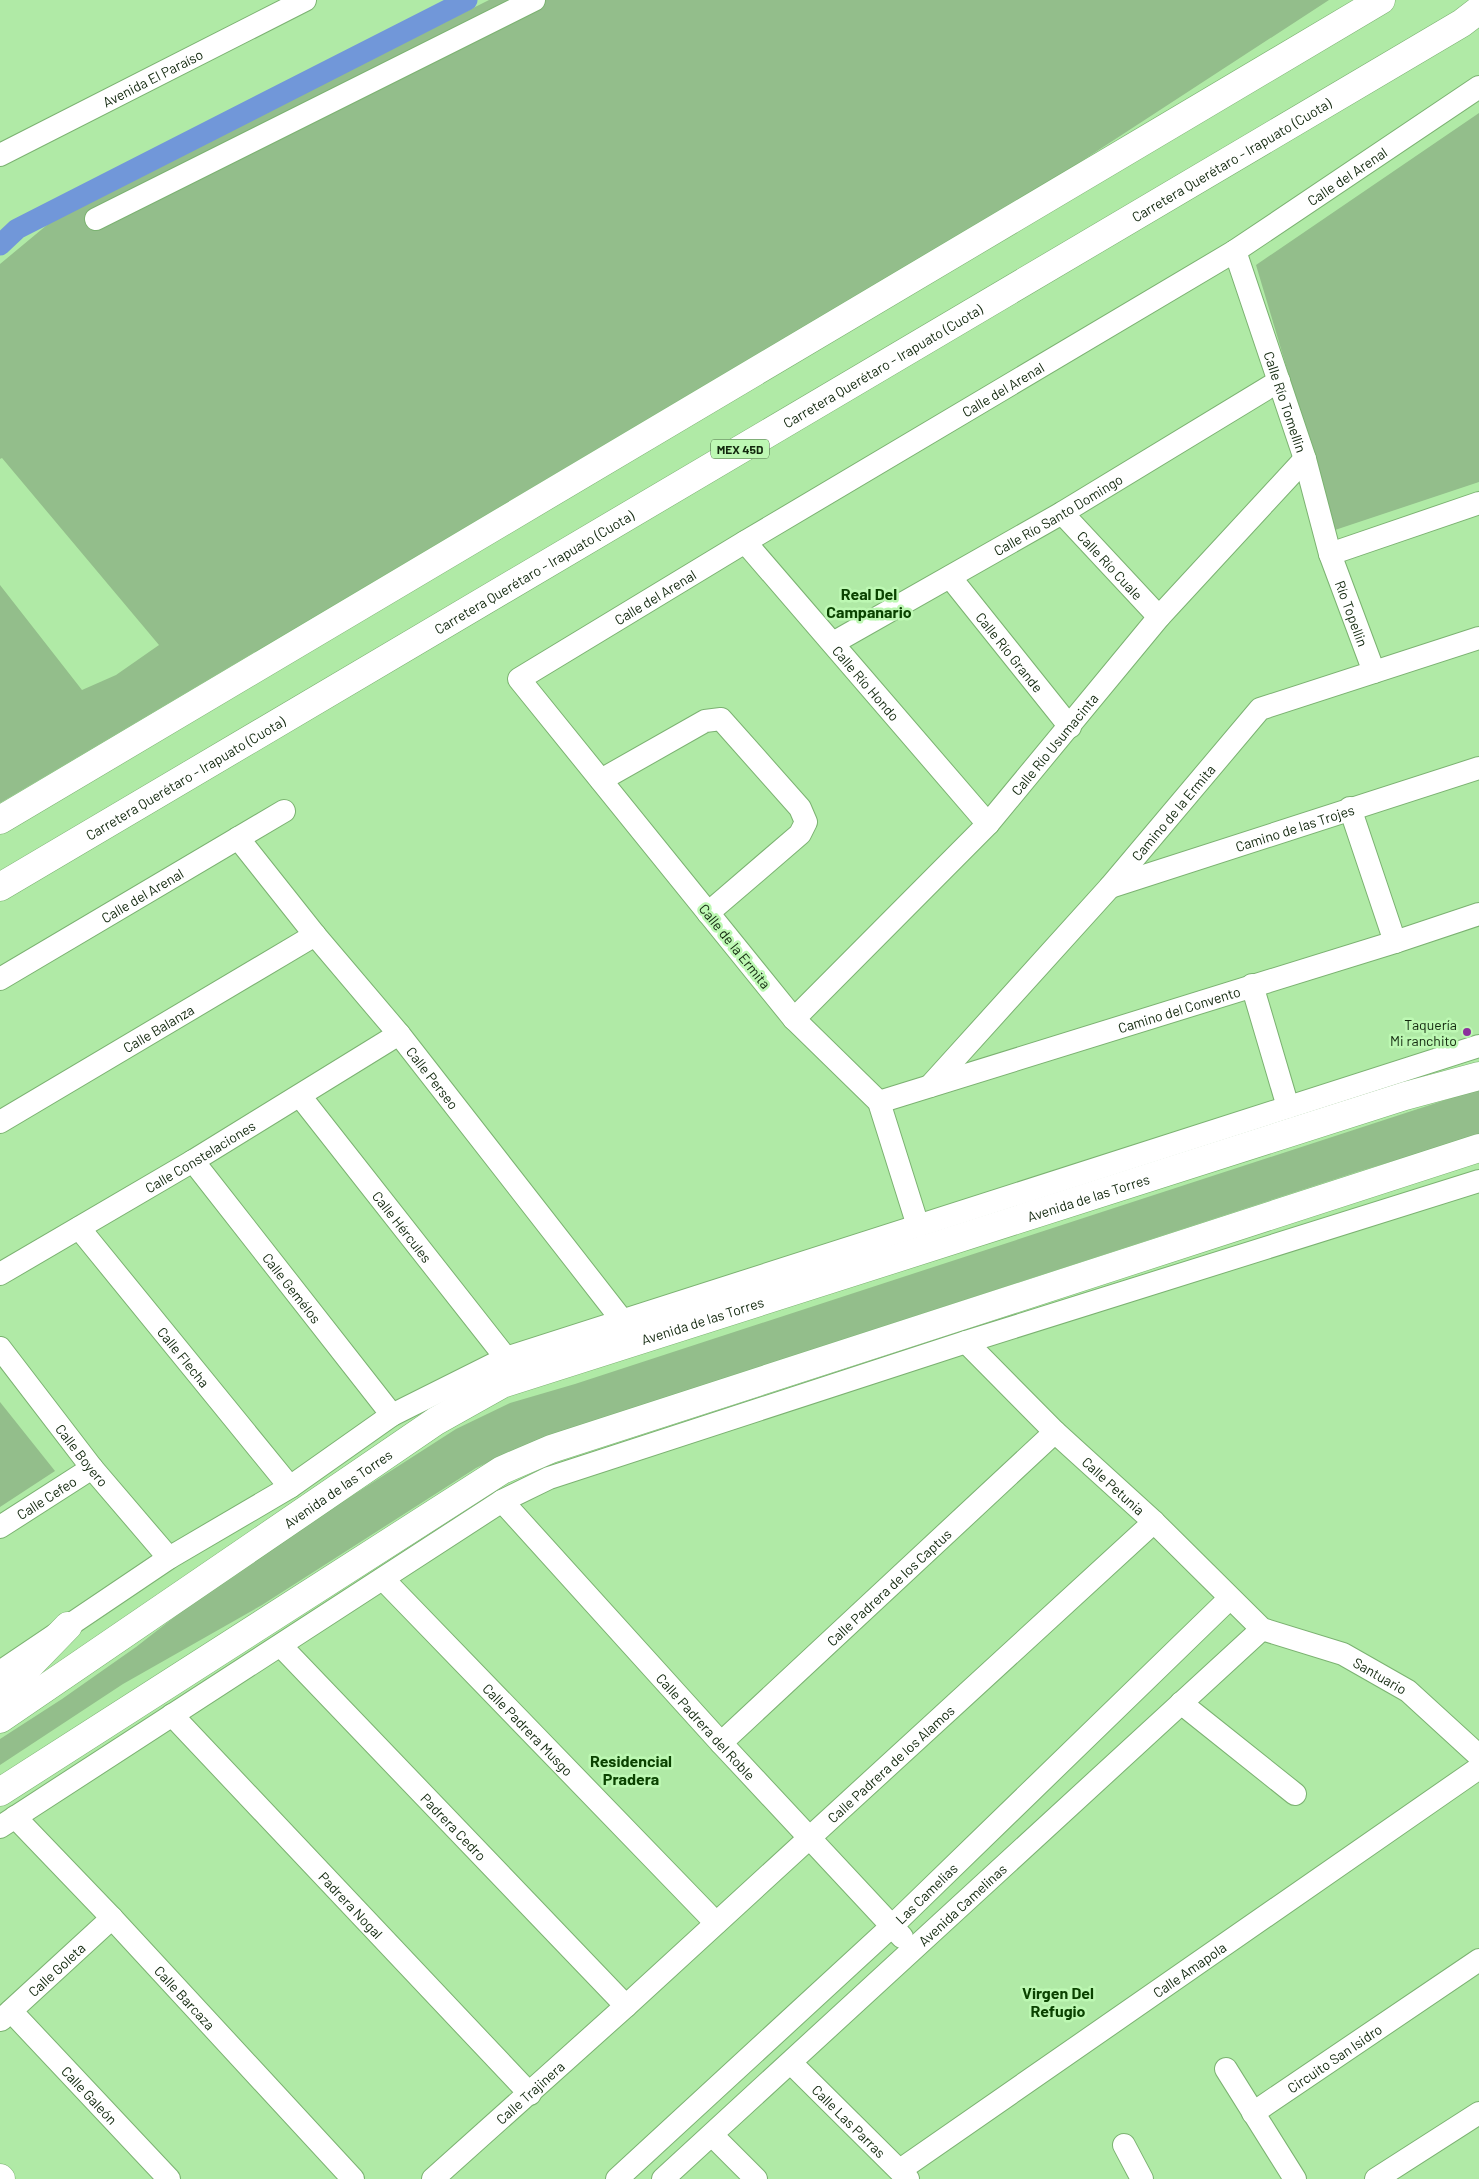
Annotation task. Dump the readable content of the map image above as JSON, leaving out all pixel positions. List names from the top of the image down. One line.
{"streets":{"main road":["Carretera Querétaro - Irapuato (Cuota)","MEX 45D","Avenida de las Torres"],"street":["Avenida El Paraíso","Calle del Arenal","Calle Río Tomellin","Calle Río Santo Domingo","Calle Río Cuale","Río Topellin","Calle Río Grande","Calle Río Hondo","Calle Río Usumacinta","Camino de la Ermita","Camino de las Trojes","Calle de la Ermita","Camino del Convento","Calle Balanza","Calle Perseo","Calle Constelaciones","Calle Hércules","Calle Gemélos","Calle Flecha","Calle Boyero","Calle Petunia","Calle Cefeo","Calle Padrera de los Captus","Santuario","Calle Padrera del Roble","Calle Padrera Musgo","Calle Padrera de los Alamos","Padrera Cedro","Las Camelias","Avenida Camelinas","Padrera Nogal","Calle Amapola","Calle Goleta","Calle Barcaza","Circuito San Isidro","Calle Trajinera","Calle Galeón","Calle Las Parras"]},"crossings":[["Calle del Arenal","Calle Río Tomellin"],["Calle del Arenal","Calle Río Hondo"],["Calle del Arenal","Calle de la Ermita"],["Calle del Arenal","Calle Perseo"],["Calle Río Tomellin","Calle Río Santo Domingo"],["Calle Río Tomellin","Río Topellin"],["Calle Río Tomellin","Calle Río Usumacinta"],["Calle Río Santo Domingo","Calle Río Cuale"],["Calle Río Santo Domingo","Calle Río Grande"],["Calle Río Santo Domingo","Calle Río Hondo"],["Calle Río Cuale","Calle Río Usumacinta"],["Río Topellin","Camino de la Ermita"],["Calle Río Grande","Calle Río Usumacinta"],["Calle Río Hondo","Calle Río Usumacinta"],["Calle Río Usumacinta","Calle de la Ermita"],["Camino de la Ermita","Camino de las Trojes"],["Camino de la Ermita","Camino del Convento"],["Calle de la Ermita","Camino del Convento"],["Calle de la Ermita","Avenida de las Torres"],["Calle Balanza","Calle Perseo"],["Calle Perseo","Calle Constelaciones"],["Calle Perseo","Avenida de las Torres"],["Calle Constelaciones","Calle Hércules"],["Calle Constelaciones","Calle Gemélos"],["Calle Constelaciones","Calle Flecha"],["Avenida de las Torres","Calle Hércules"],["Avenida de las Torres","Calle Gemélos"],["Avenida de las Torres","Calle Flecha"],["Avenida de las Torres","Calle Boyero"],["Calle Boyero","Calle Cefeo"],["Calle Petunia","Calle Padrera de los Captus"],["Calle Petunia","Santuario"],["Calle Petunia","Calle Padrera de los Alamos"],["Calle Petunia","Las Camelias"],["Calle Petunia","Avenida Camelinas"],["Calle Padrera de los Captus","Calle Padrera del Roble"],["Santuario","Avenida Camelinas"],["Calle Padrera del Roble","Calle Padrera de los Alamos"],["Calle Padrera del Roble","Las Camelias"],["Calle Padrera del Roble","Avenida Camelinas"],["Calle Padrera Musgo","Calle Padrera de los Alamos"],["Calle Padrera de los Alamos","Padrera Cedro"],["Calle Padrera de los Alamos","Calle Trajinera"],["Padrera Cedro","Calle Trajinera"],["Avenida Camelinas","Calle Las Parras"],["Padrera Nogal","Calle Trajinera"],["Calle Amapola","Calle Las Parras"],["Calle Goleta","Calle Barcaza"],["Calle Goleta","Calle Galeón"]],"districts":["Real Del Campanario","Residencial Pradera","Virgen Del Refugio"],"places":["Taquería Mi ranchito"]}
